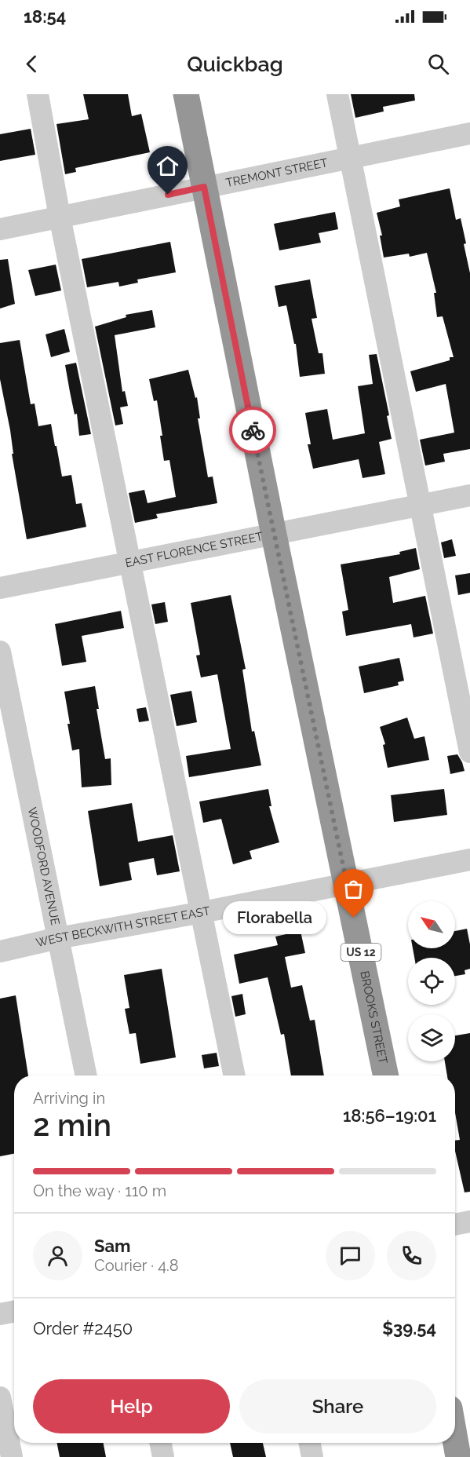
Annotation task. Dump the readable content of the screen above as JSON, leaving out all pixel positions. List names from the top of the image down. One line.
{"streets":{"highway":["US 12","BROOKS STREET"],"street":["TREMONT STREET","EAST FLORENCE STREET","WOODFORD AVENUE","WEST BECKWITH STREET EAST"]},"crossings":[["TREMONT STREET","BROOKS STREET"],["EAST FLORENCE STREET","BROOKS STREET"],["WOODFORD AVENUE","WEST BECKWITH STREET EAST"],["WEST BECKWITH STREET EAST","BROOKS STREET"]],"places":["Florabella"],"north":"top left","page":{"status":"18:54","header":"Quickbag","bubble":"Florabella","heading":["2 min","Arriving in","18:56–19:01"],"panel":["Sam","Courier · 4.8","Order #2450","$39.54"],"bar":"On the way · 110 m","buttons":["Help","Share"]}}
